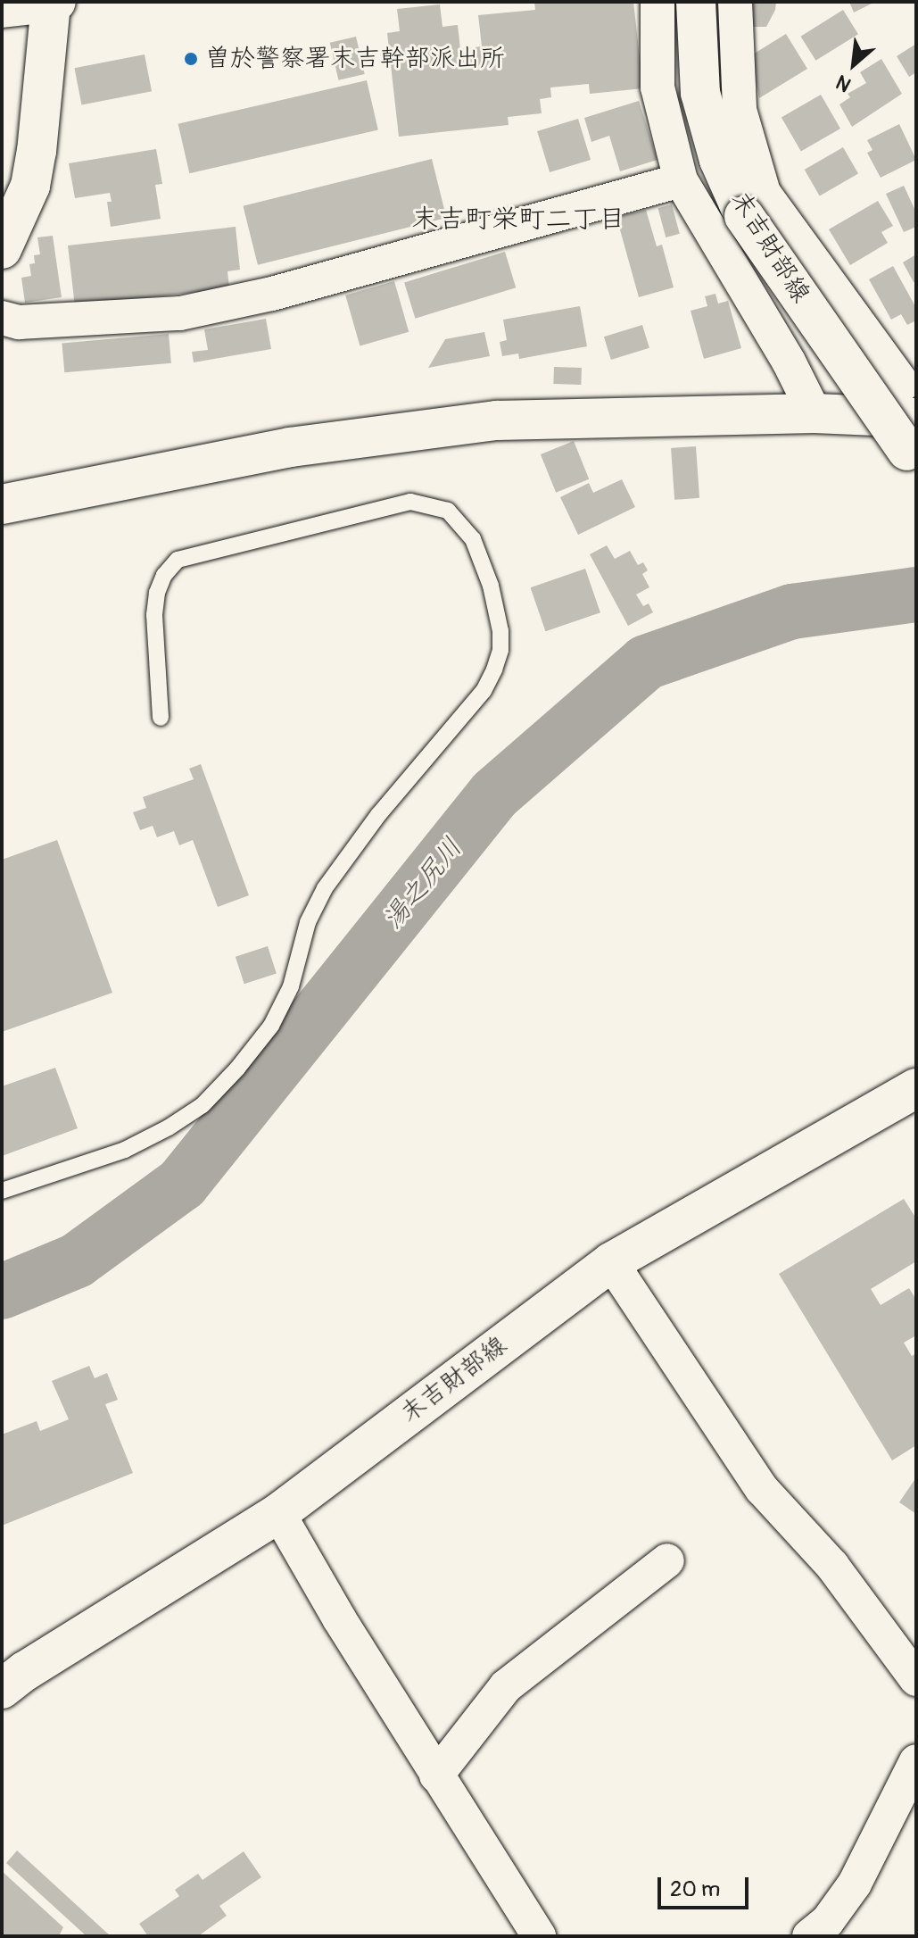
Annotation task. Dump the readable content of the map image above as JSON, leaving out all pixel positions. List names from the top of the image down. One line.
{"streets":{"main road":["末吉財部線"]},"districts":["末吉町栄町二丁目"],"water":["湯之尻川"],"places":["曽於警察署末吉幹部派出所"],"scale_bar":"20 m","north":"bottom left"}
